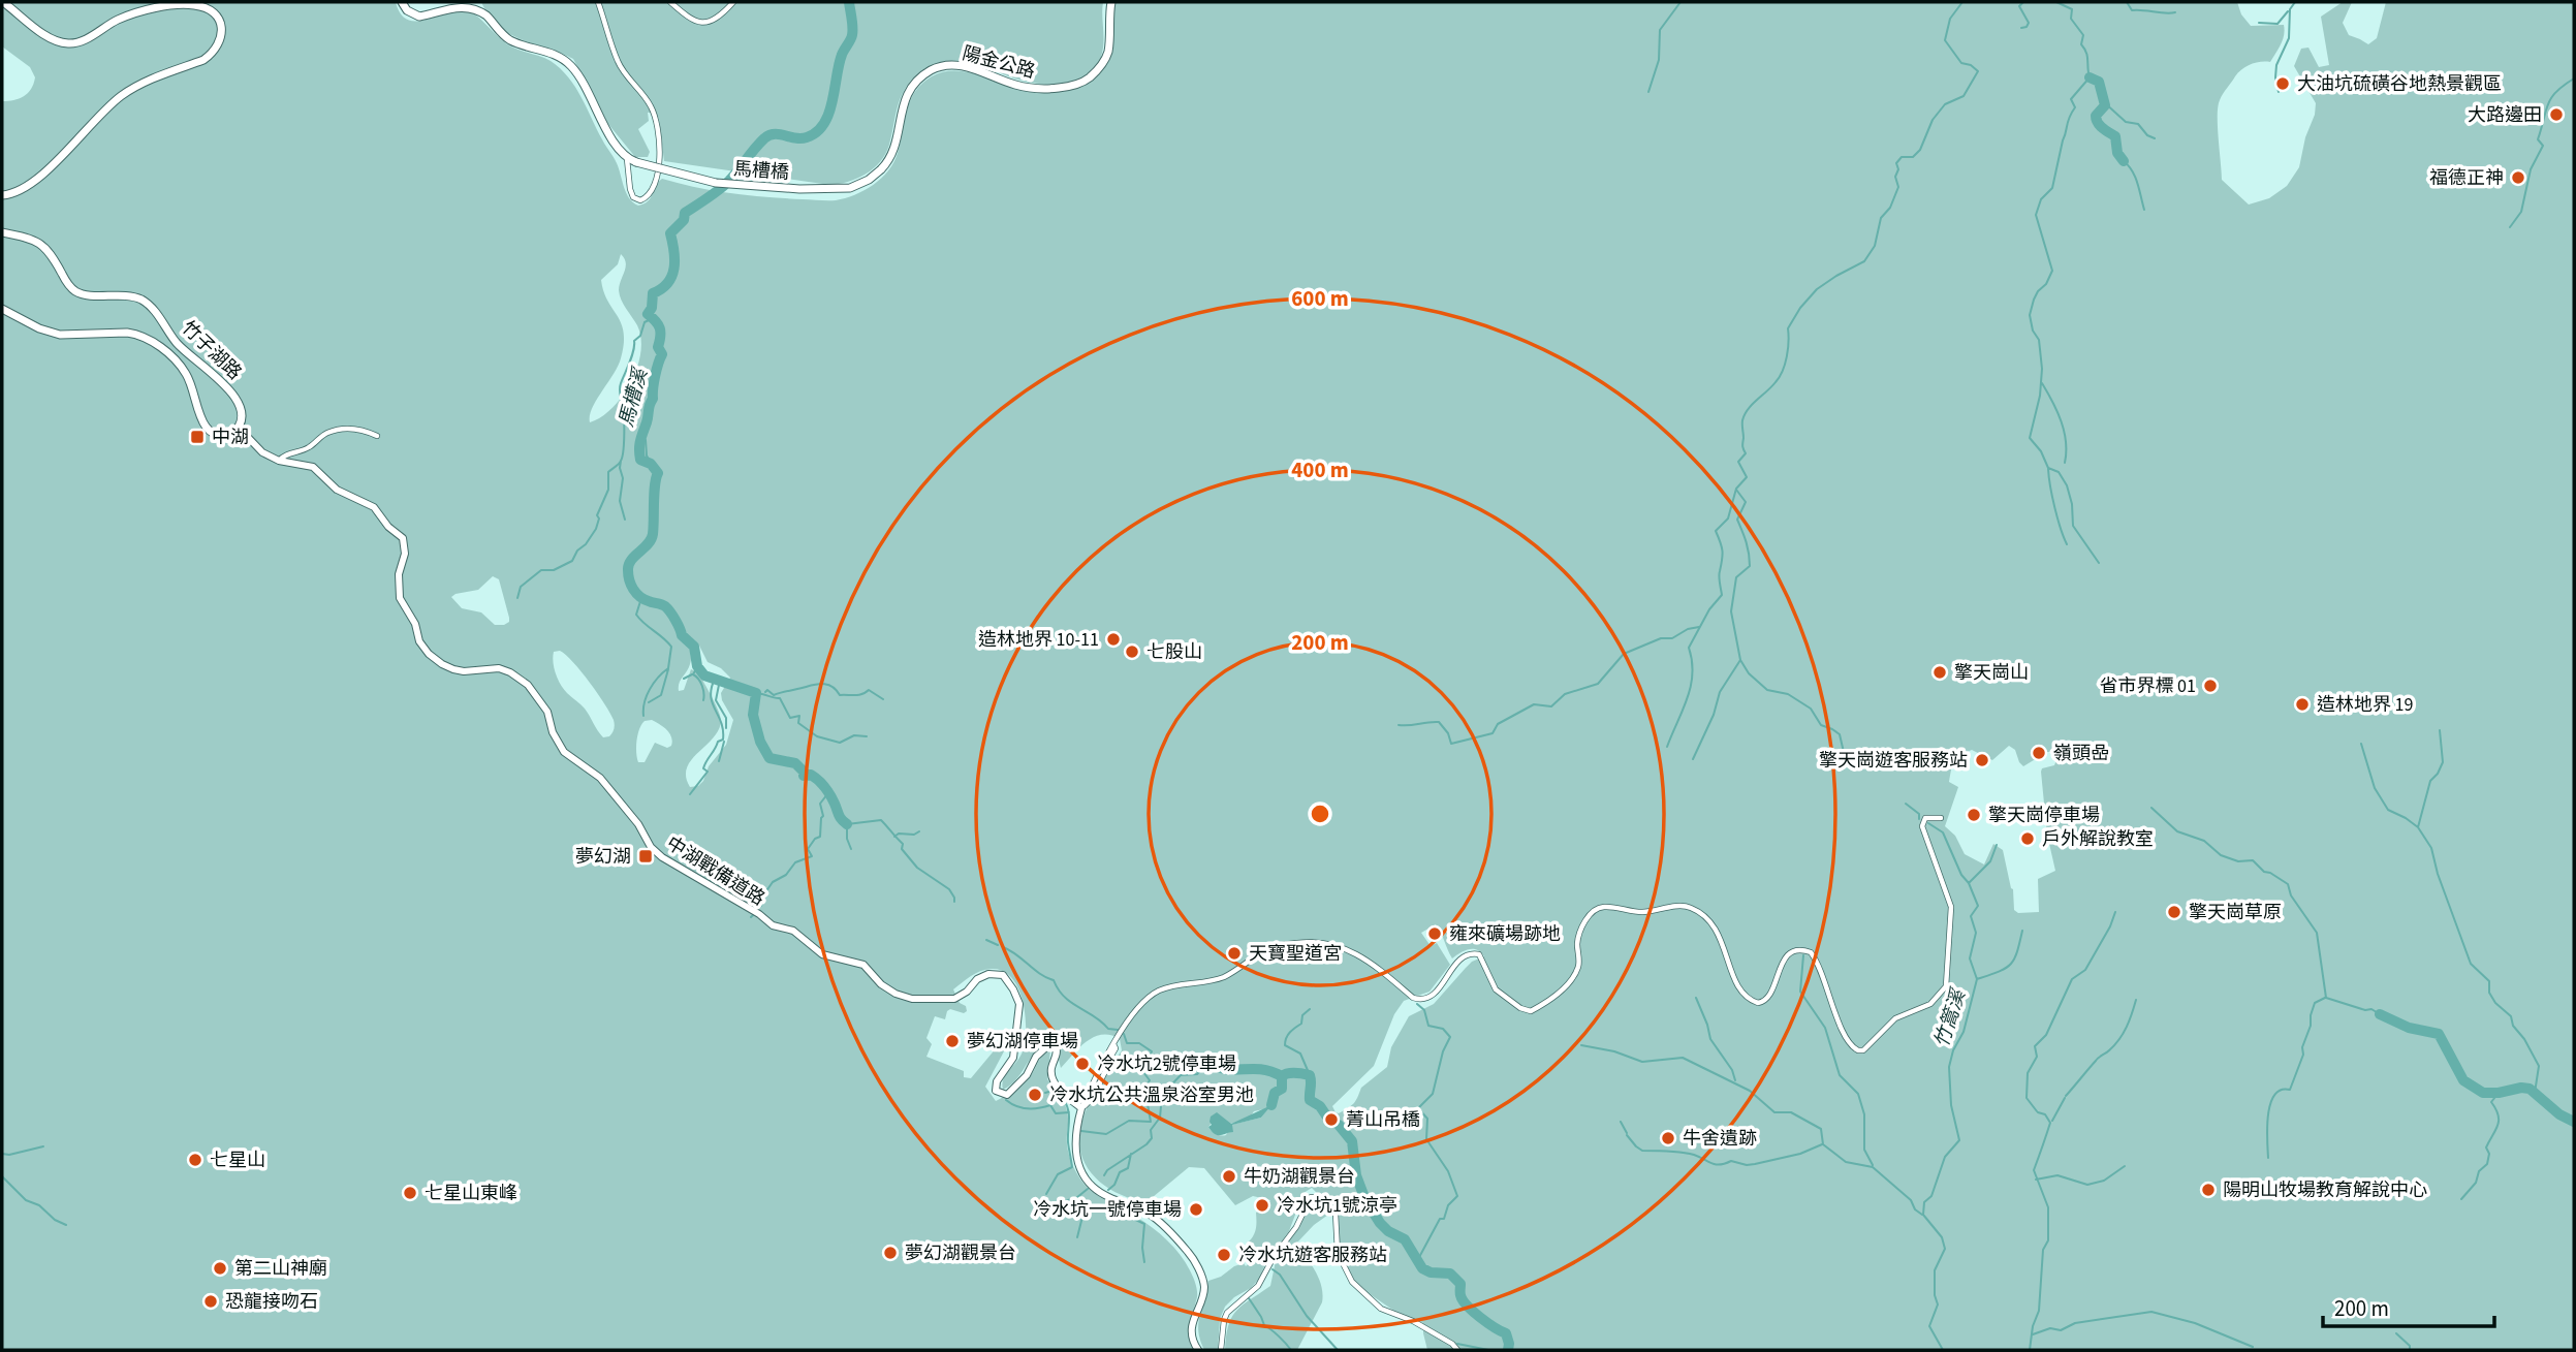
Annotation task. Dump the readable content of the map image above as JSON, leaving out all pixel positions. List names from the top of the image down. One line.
{"streets":{"main road":["陽金公路","馬槽橋","竹子湖路"],"street":["中湖戰備道路"]},"crossings":[["陽金公路","馬槽橋"],["竹子湖路","中湖戰備道路"]],"water":["馬槽溪","竹篙溪"],"places":{"other":["大油坑硫磺谷地熱景觀區","大路邊田","福德正神","造林地界 10-11","七股山","擎天崗山","省市界標 01","造林地界 19","嶺頭喦","擎天崗遊客服務站","擎天崗停車場","戶外解說教室","擎天崗草原","雍來礦場跡地","天寶聖道宮","夢幻湖停車場","冷水坑2號停車場","冷水坑公共溫泉浴室男池","菁山吊橋","牛舍遺跡","七星山","牛奶湖觀景台","陽明山牧場教育解說中心","七星山東峰","冷水坑1號涼亭","冷水坑一號停車場","夢幻湖觀景台","冷水坑遊客服務站","第二山神廟","恐龍接吻石"],"transit":["中湖","夢幻湖"]},"scale_bar":"200 m","rings":["600 m","400 m","200 m"]}
